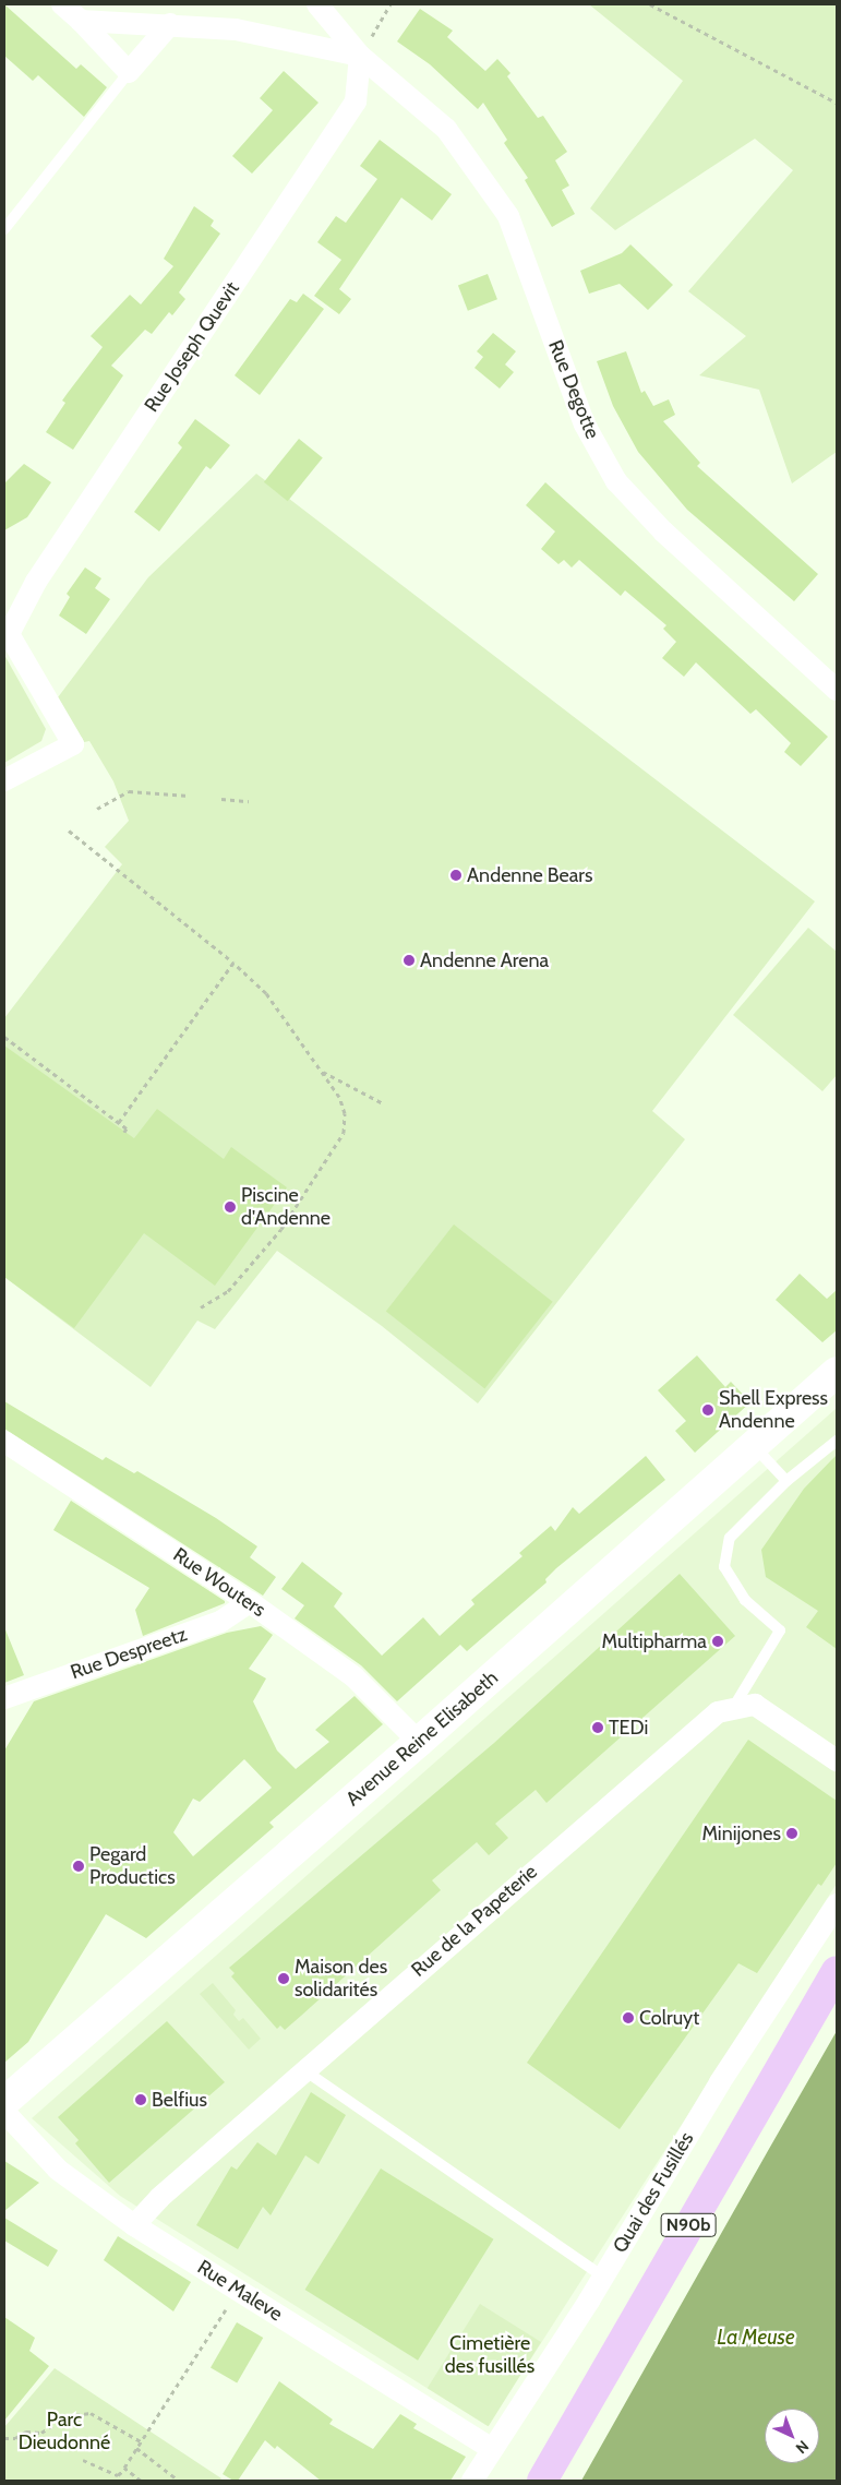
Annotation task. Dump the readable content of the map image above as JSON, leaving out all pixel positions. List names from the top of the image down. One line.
{"streets":{"main road":["Avenue Reine Elisabeth","N90b"],"street":["Rue Joseph Quevit","Rue Degotte","Rue Wouters","Rue Despreetz","Rue de la Papeterie","Quai des Fusillés","Rue Maleve"]},"crossings":[["Rue Joseph Quevit","Rue Degotte"],["Rue Wouters","Rue Despreetz"],["Rue Wouters","Avenue Reine Elisabeth"],["Rue de la Papeterie","Rue Maleve"],["Quai des Fusillés","Rue Maleve"]],"water":["La Meuse"],"parks":["Cimetière des fusillés","Parc Dieudonné"],"places":["Andenne Bears","Andenne Arena","Piscine d'Andenne","Shell Express Andenne","Multipharma","TEDi","Minijones","Pegard Productics","Maison des solidarités","Colruyt","Belfius"],"north":"bottom right"}
